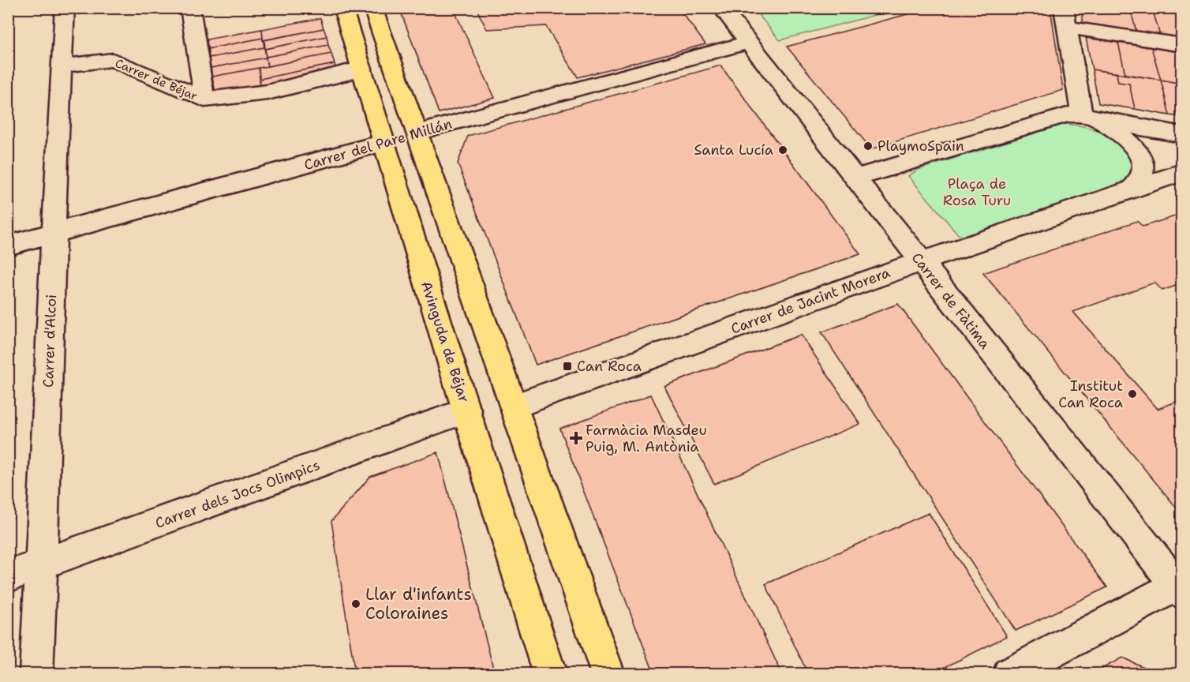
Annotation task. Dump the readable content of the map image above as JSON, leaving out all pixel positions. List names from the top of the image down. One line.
{"streets":{"main road":["Carrer del Pare Millán","Avinguda de Béjar"],"street":["Carrer de Béjar","Carrer de Jacint Morera","Carrer de Fàtima","Carrer d'Alcoi","Carrer dels Jocs Olimpics"]},"crossings":[["Carrer de Béjar","Carrer d'Alcoi"],["Carrer de Béjar","Avinguda de Béjar"],["Carrer del Pare Millán","Carrer de Fàtima"],["Carrer del Pare Millán","Carrer d'Alcoi"],["Carrer del Pare Millán","Avinguda de Béjar"],["Carrer de Jacint Morera","Carrer de Fàtima"],["Carrer d'Alcoi","Carrer dels Jocs Olimpics"],["Avinguda de Béjar","Carrer dels Jocs Olimpics"]],"parks":["Plaça de Rosa Turu"],"places":{"other":["PlaymoSpain","Santa Lucía","Institut Can Roca","Llar d'infants Coloraines"],"transit":["Can Roca"],"health":["Farmàcia Masdeu Puig, M. Antònia"]}}
